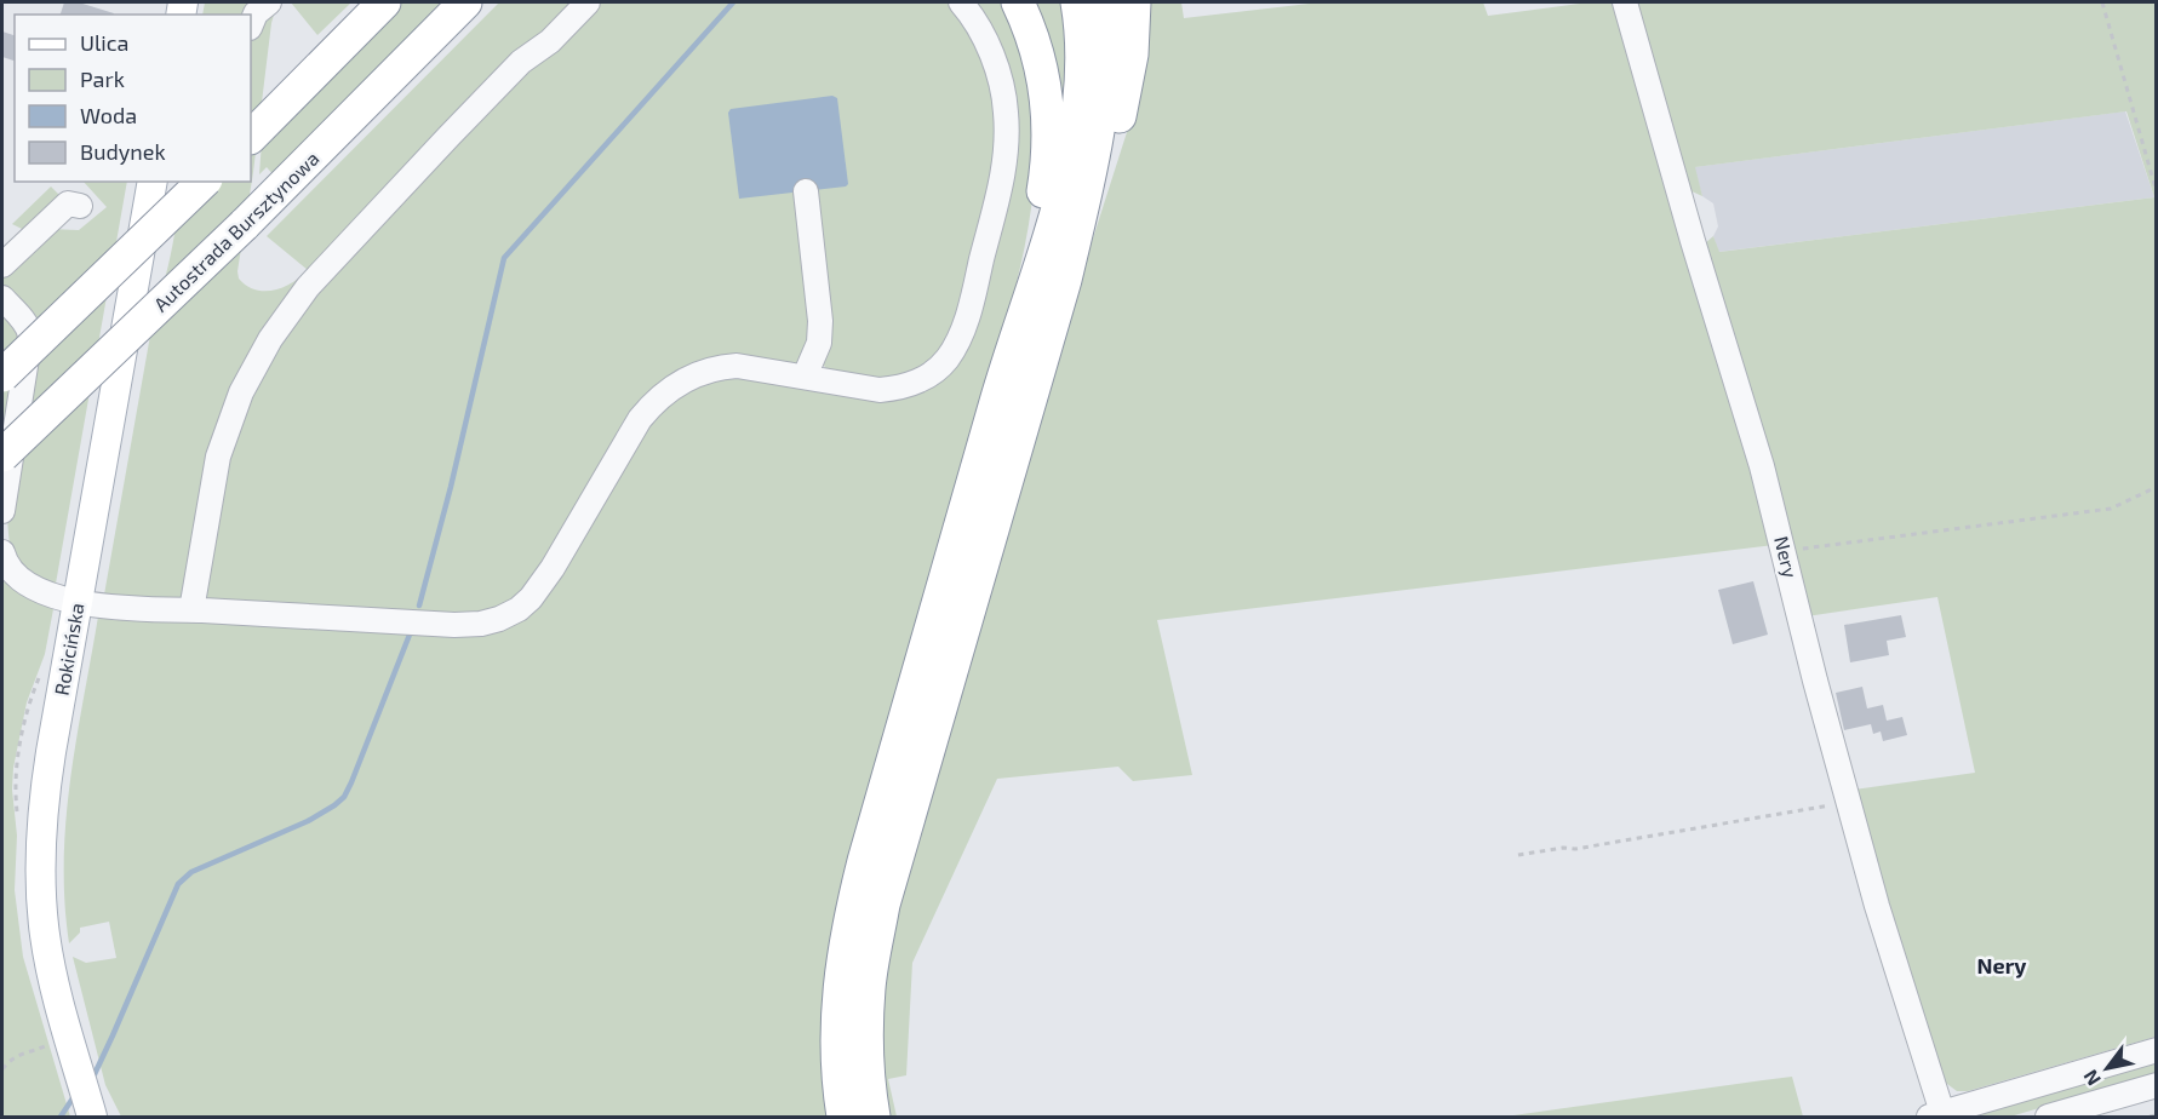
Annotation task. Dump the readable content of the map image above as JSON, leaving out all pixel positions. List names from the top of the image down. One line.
{"streets":{"highway":["Autostrada Bursztynowa"],"main road":["Rokicińska"],"street":["Nery"]},"districts":["Nery"],"legend":["Ulica","Park","Woda","Budynek"],"north":"bottom left"}
